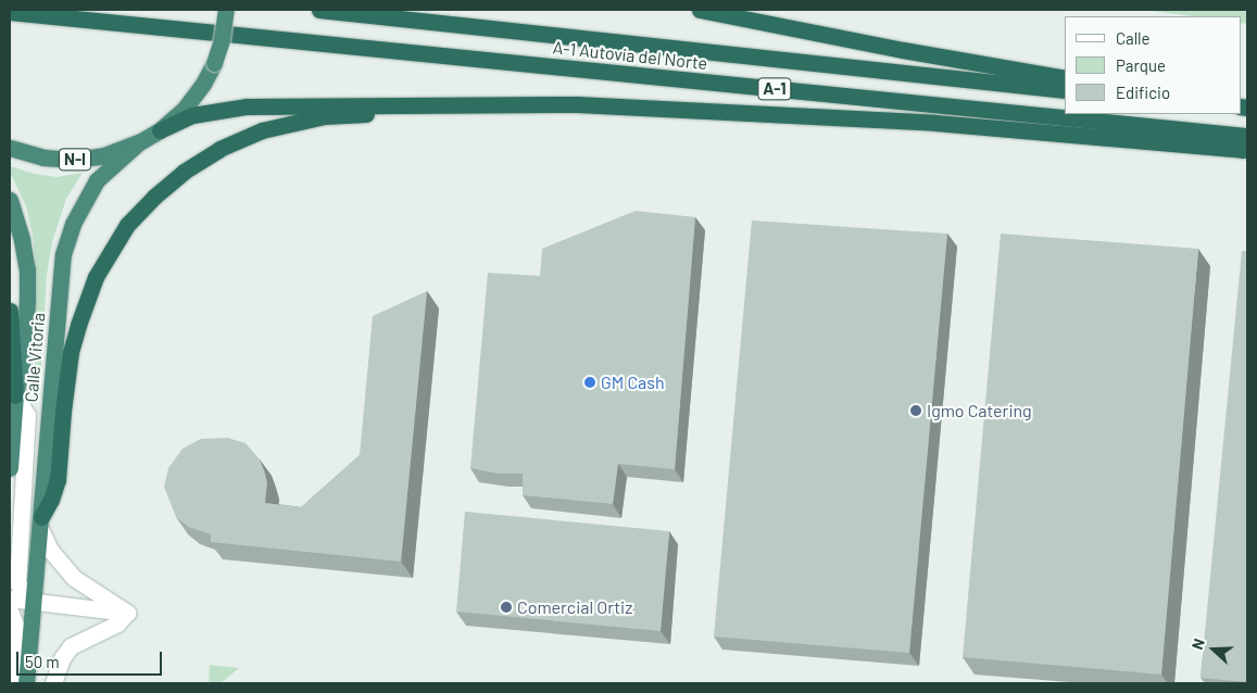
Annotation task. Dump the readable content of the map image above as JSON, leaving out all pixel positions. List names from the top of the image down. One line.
{"streets":{"highway":["A-1 Autovía del Norte","A-1","N-I","Calle Vitoria"]},"crossings":[["N-I","Calle Vitoria"]],"places":["GM Cash","Igmo Catering","Comercial Ortiz"],"legend":["Calle","Parque","Edificio"],"scale_bar":"50 m","north":"left"}
